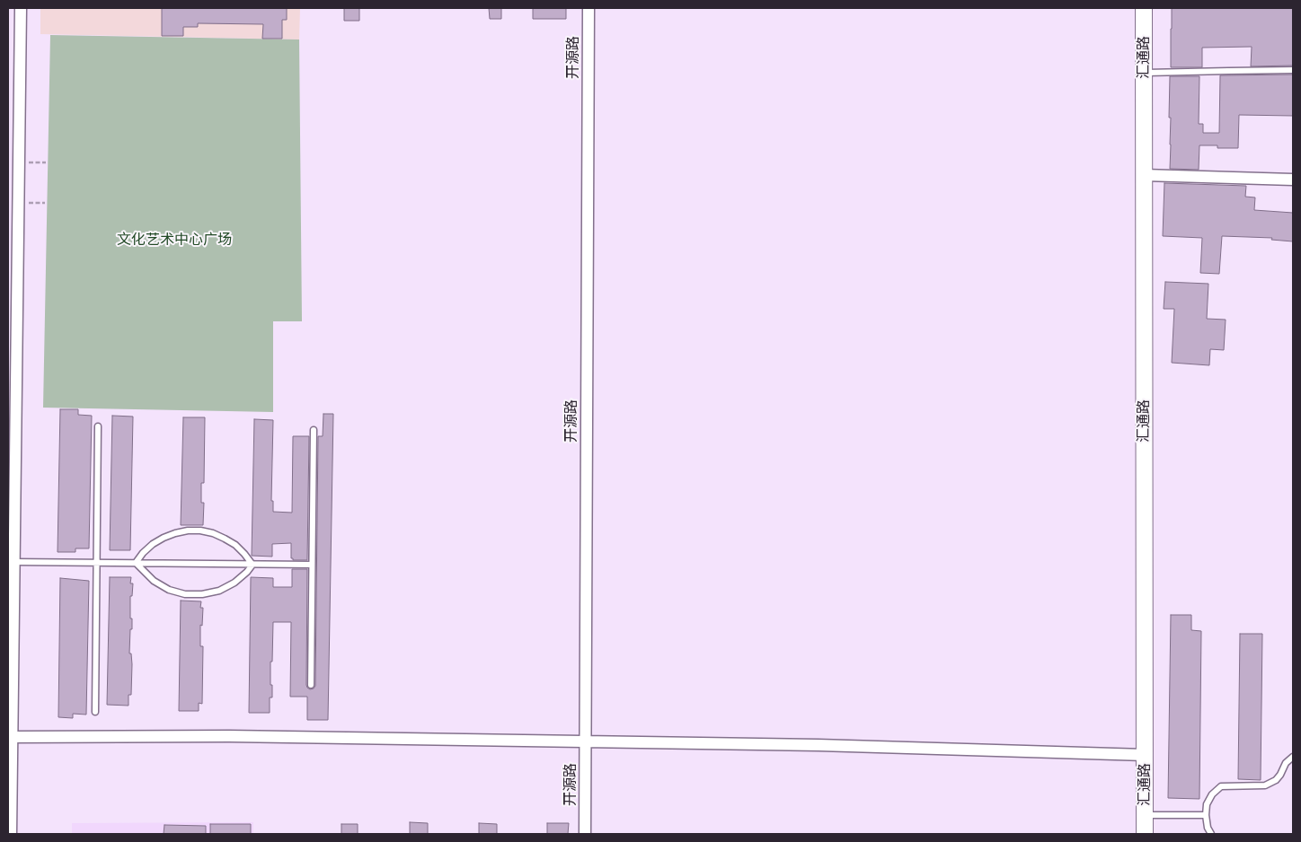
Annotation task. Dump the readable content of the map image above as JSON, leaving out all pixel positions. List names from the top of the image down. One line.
{"streets":{"street":["开源路","汇通路"]},"parks":["文化艺术中心广场"]}
